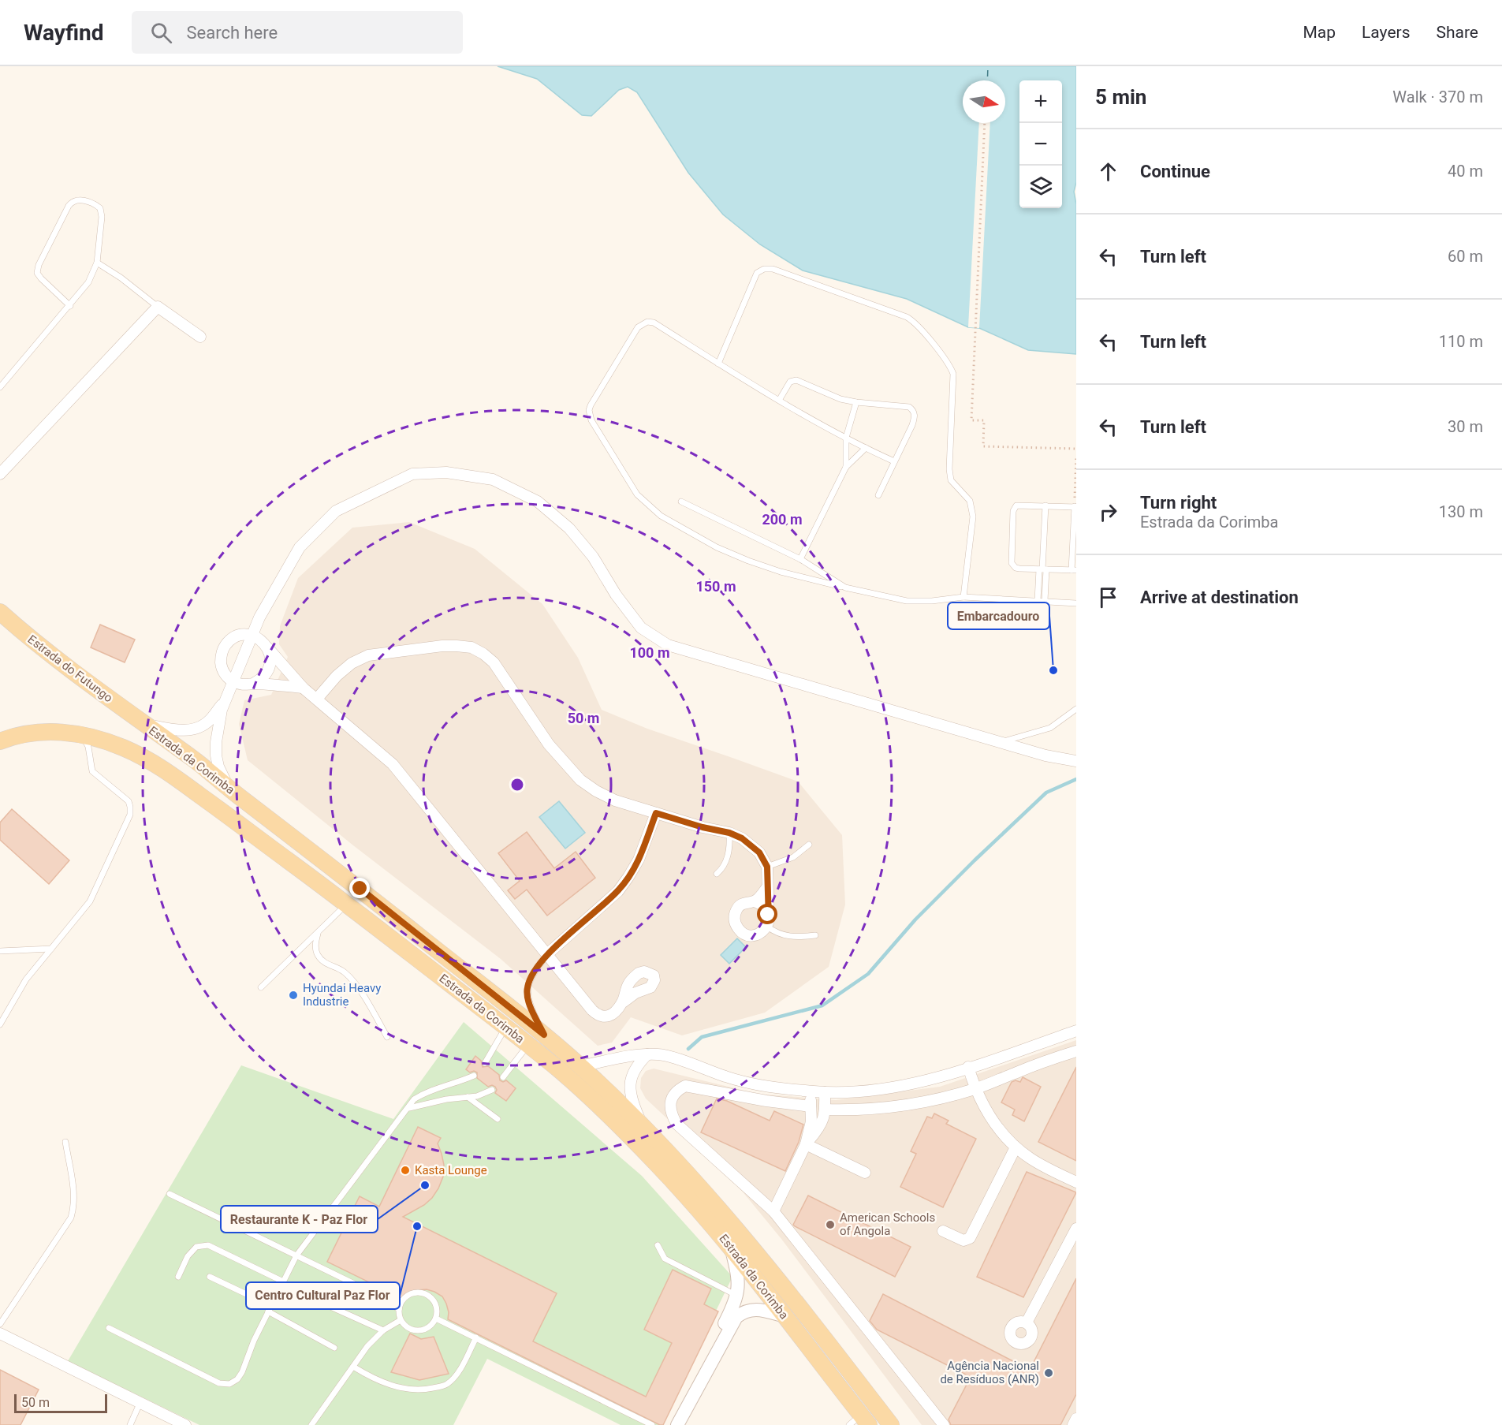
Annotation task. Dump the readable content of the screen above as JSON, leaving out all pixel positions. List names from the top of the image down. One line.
{"streets":{"main road":["Estrada do Futungo","Estrada da Corimba"]},"crossings":[["Estrada do Futungo","Estrada da Corimba"]],"places":["Embarcadouro","Hyundai Heavy Industrie","Kasta Lounge","Restaurante K - Paz Flor","American Schools of Angola","Centro Cultural Paz Flor","Agência Nacional de Resíduos (ANR)"],"scale_bar":"50 m","north":"right","page":{"header":"Wayfind","search":"Search here","nav":["Map","Layers","Share"],"heading":["5 min","Walk · 370 m"],"map_buttons":["+","−"],"list":[["Continue","40 m"],["Turn left","60 m"],["Turn left","110 m"],["Turn left","30 m"],["Turn right","Estrada da Corimba","130 m"],"Arrive at destination"],"scale":"50 m"},"rings":["200 m","150 m","100 m","50 m"]}
